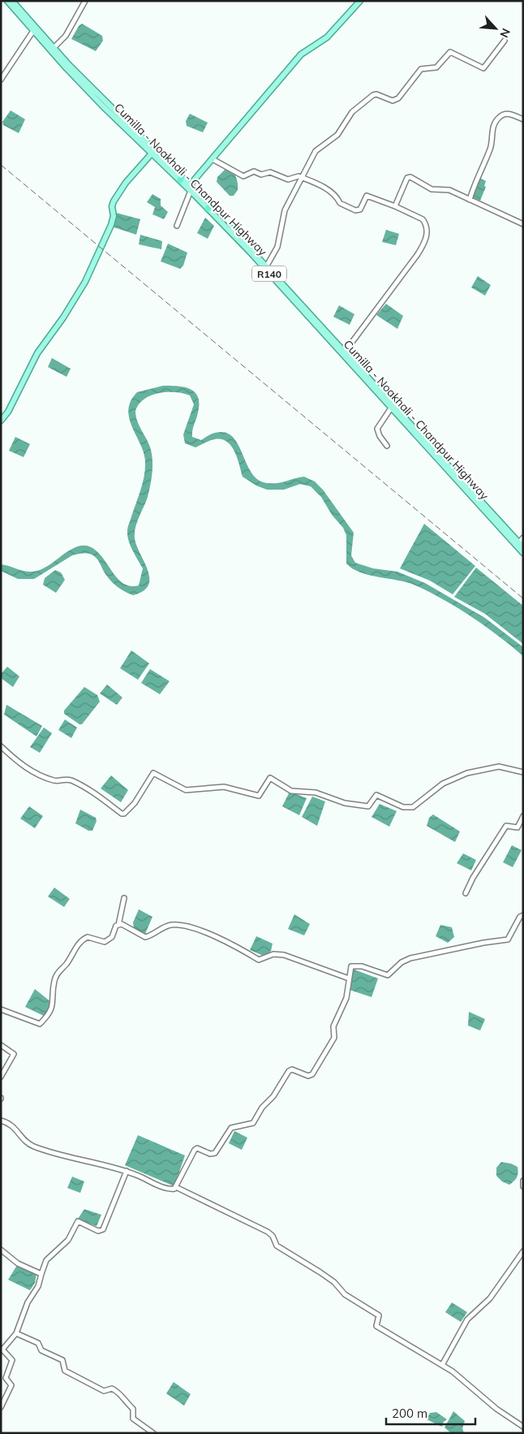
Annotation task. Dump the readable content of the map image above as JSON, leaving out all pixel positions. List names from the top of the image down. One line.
{"streets":{"main road":["Cumilla - Noakhali - Chandpur Highway","R140"]},"crossings":[["Cumilla - Noakhali - Chandpur Highway","R140"]],"scale_bar":"200 m","north":"bottom right"}
